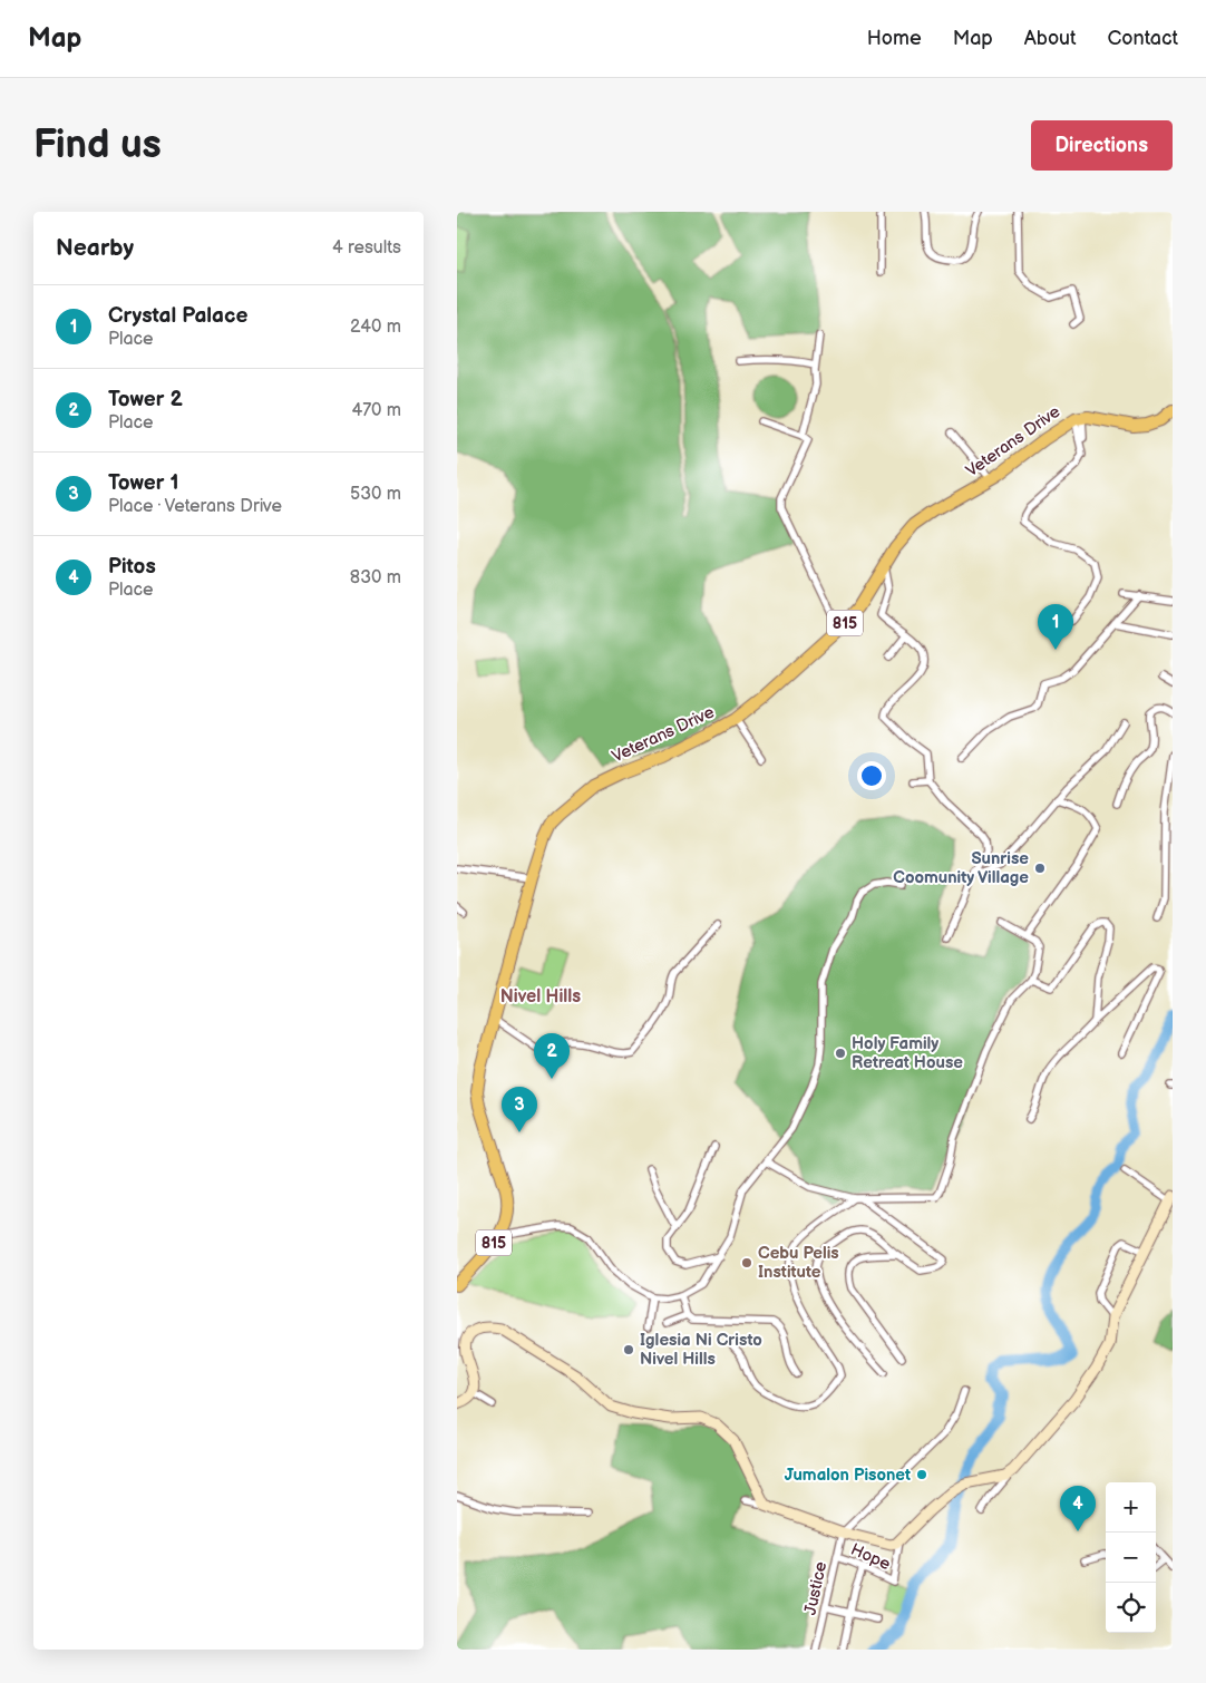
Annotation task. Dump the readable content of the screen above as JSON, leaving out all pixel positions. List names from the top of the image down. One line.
{"streets":{"main road":["Veterans Drive","815"],"street":["Hope","Justice"]},"crossings":[["Hope","Justice"]],"districts":["Nivel Hills"],"places":["Sunrise Coomunity Village","Holy Family Retreat House","Cebu Pelis Institute","Iglesia Ni Cristo Nivel Hills","Jumalon Pisonet"],"page":{"header":"Map","nav":["Home","Map","About","Contact"],"buttons":"Directions","title":"Find us","heading":["Nearby","4 results"],"list":[{"mark":"1","name":"Crystal Palace","note":"Place","value":"240 m"},{"mark":"2","name":"Tower 2","note":"Place","value":"470 m"},{"mark":"3","name":"Tower 1","note":"Place · Veterans Drive","value":"530 m"},{"mark":"4","name":"Pitos","note":"Place","value":"830 m"}],"pins":["1","2","3","4"],"map_buttons":["+","−"]}}
